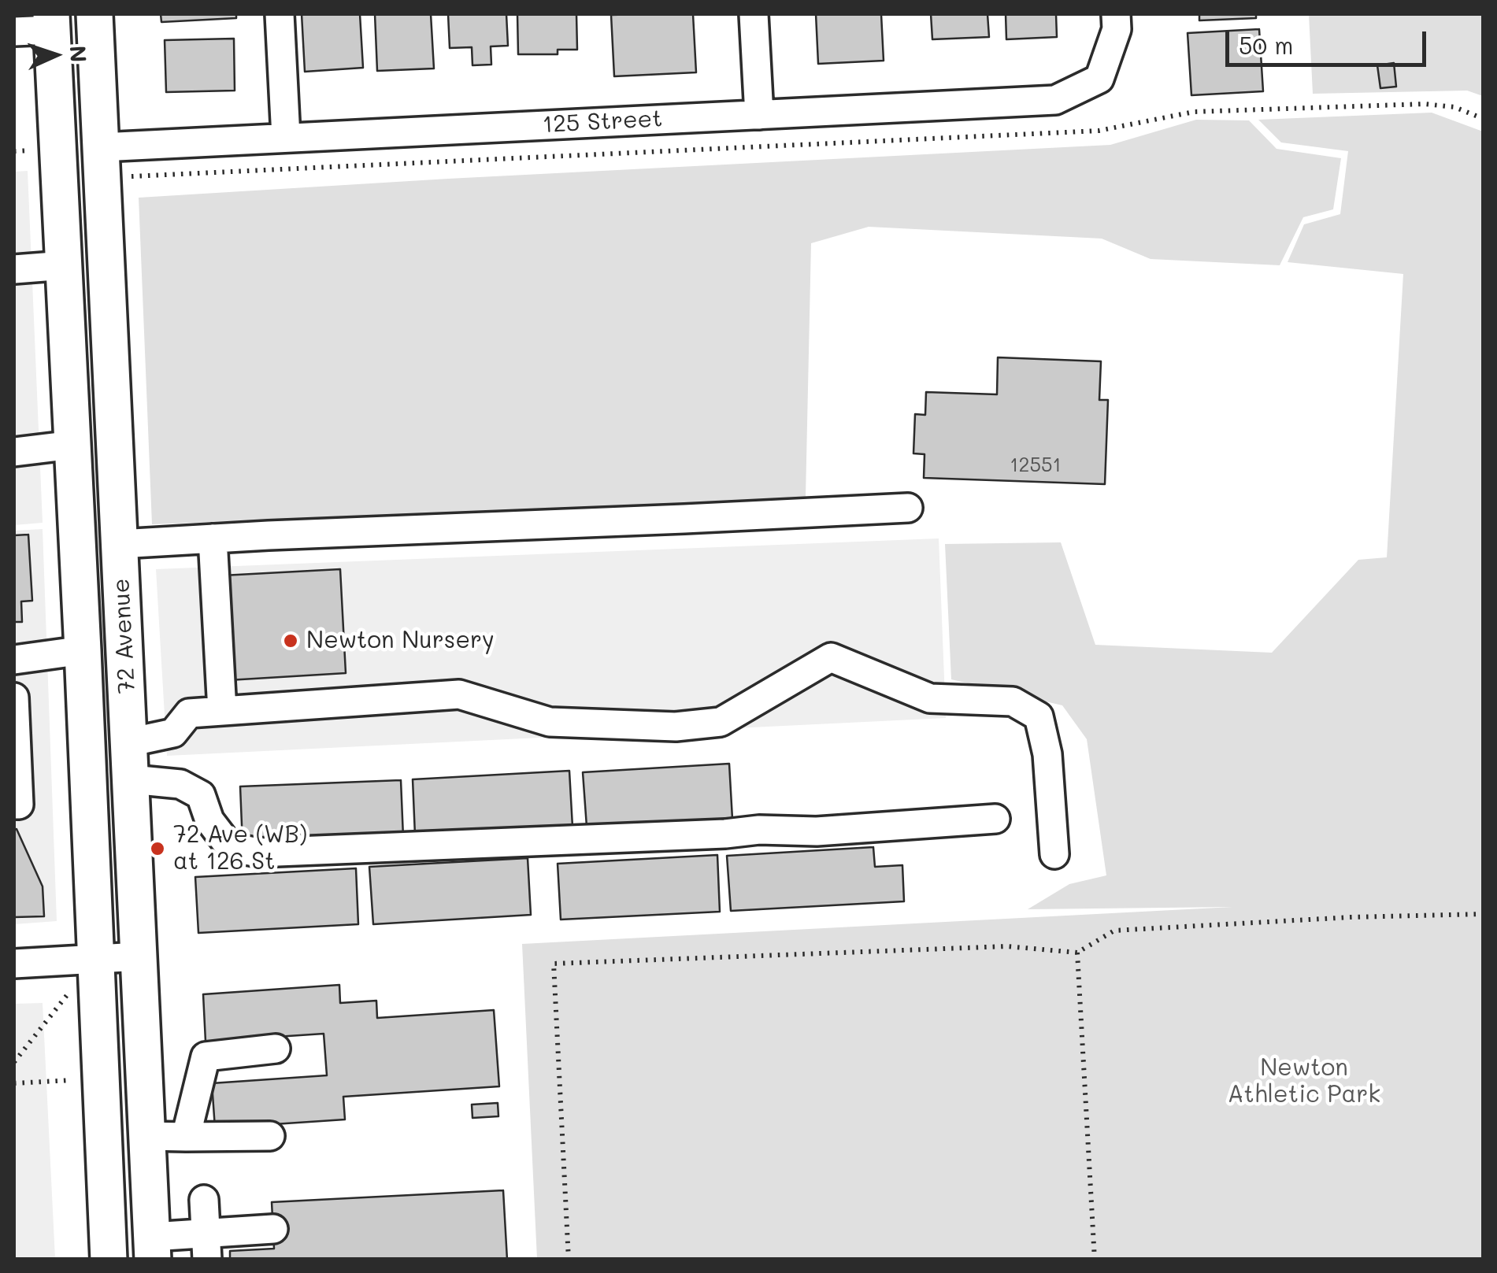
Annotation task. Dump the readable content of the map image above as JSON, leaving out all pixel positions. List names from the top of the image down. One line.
{"streets":{"main road":["72 Avenue"],"street":["125 Street"]},"crossings":[["125 Street","72 Avenue"]],"parks":["Newton Athletic Park"],"places":["Newton Nursery","72 Ave (WB) at 126 St"],"house_numbers":["12551"],"scale_bar":"50 m","north":"right"}
